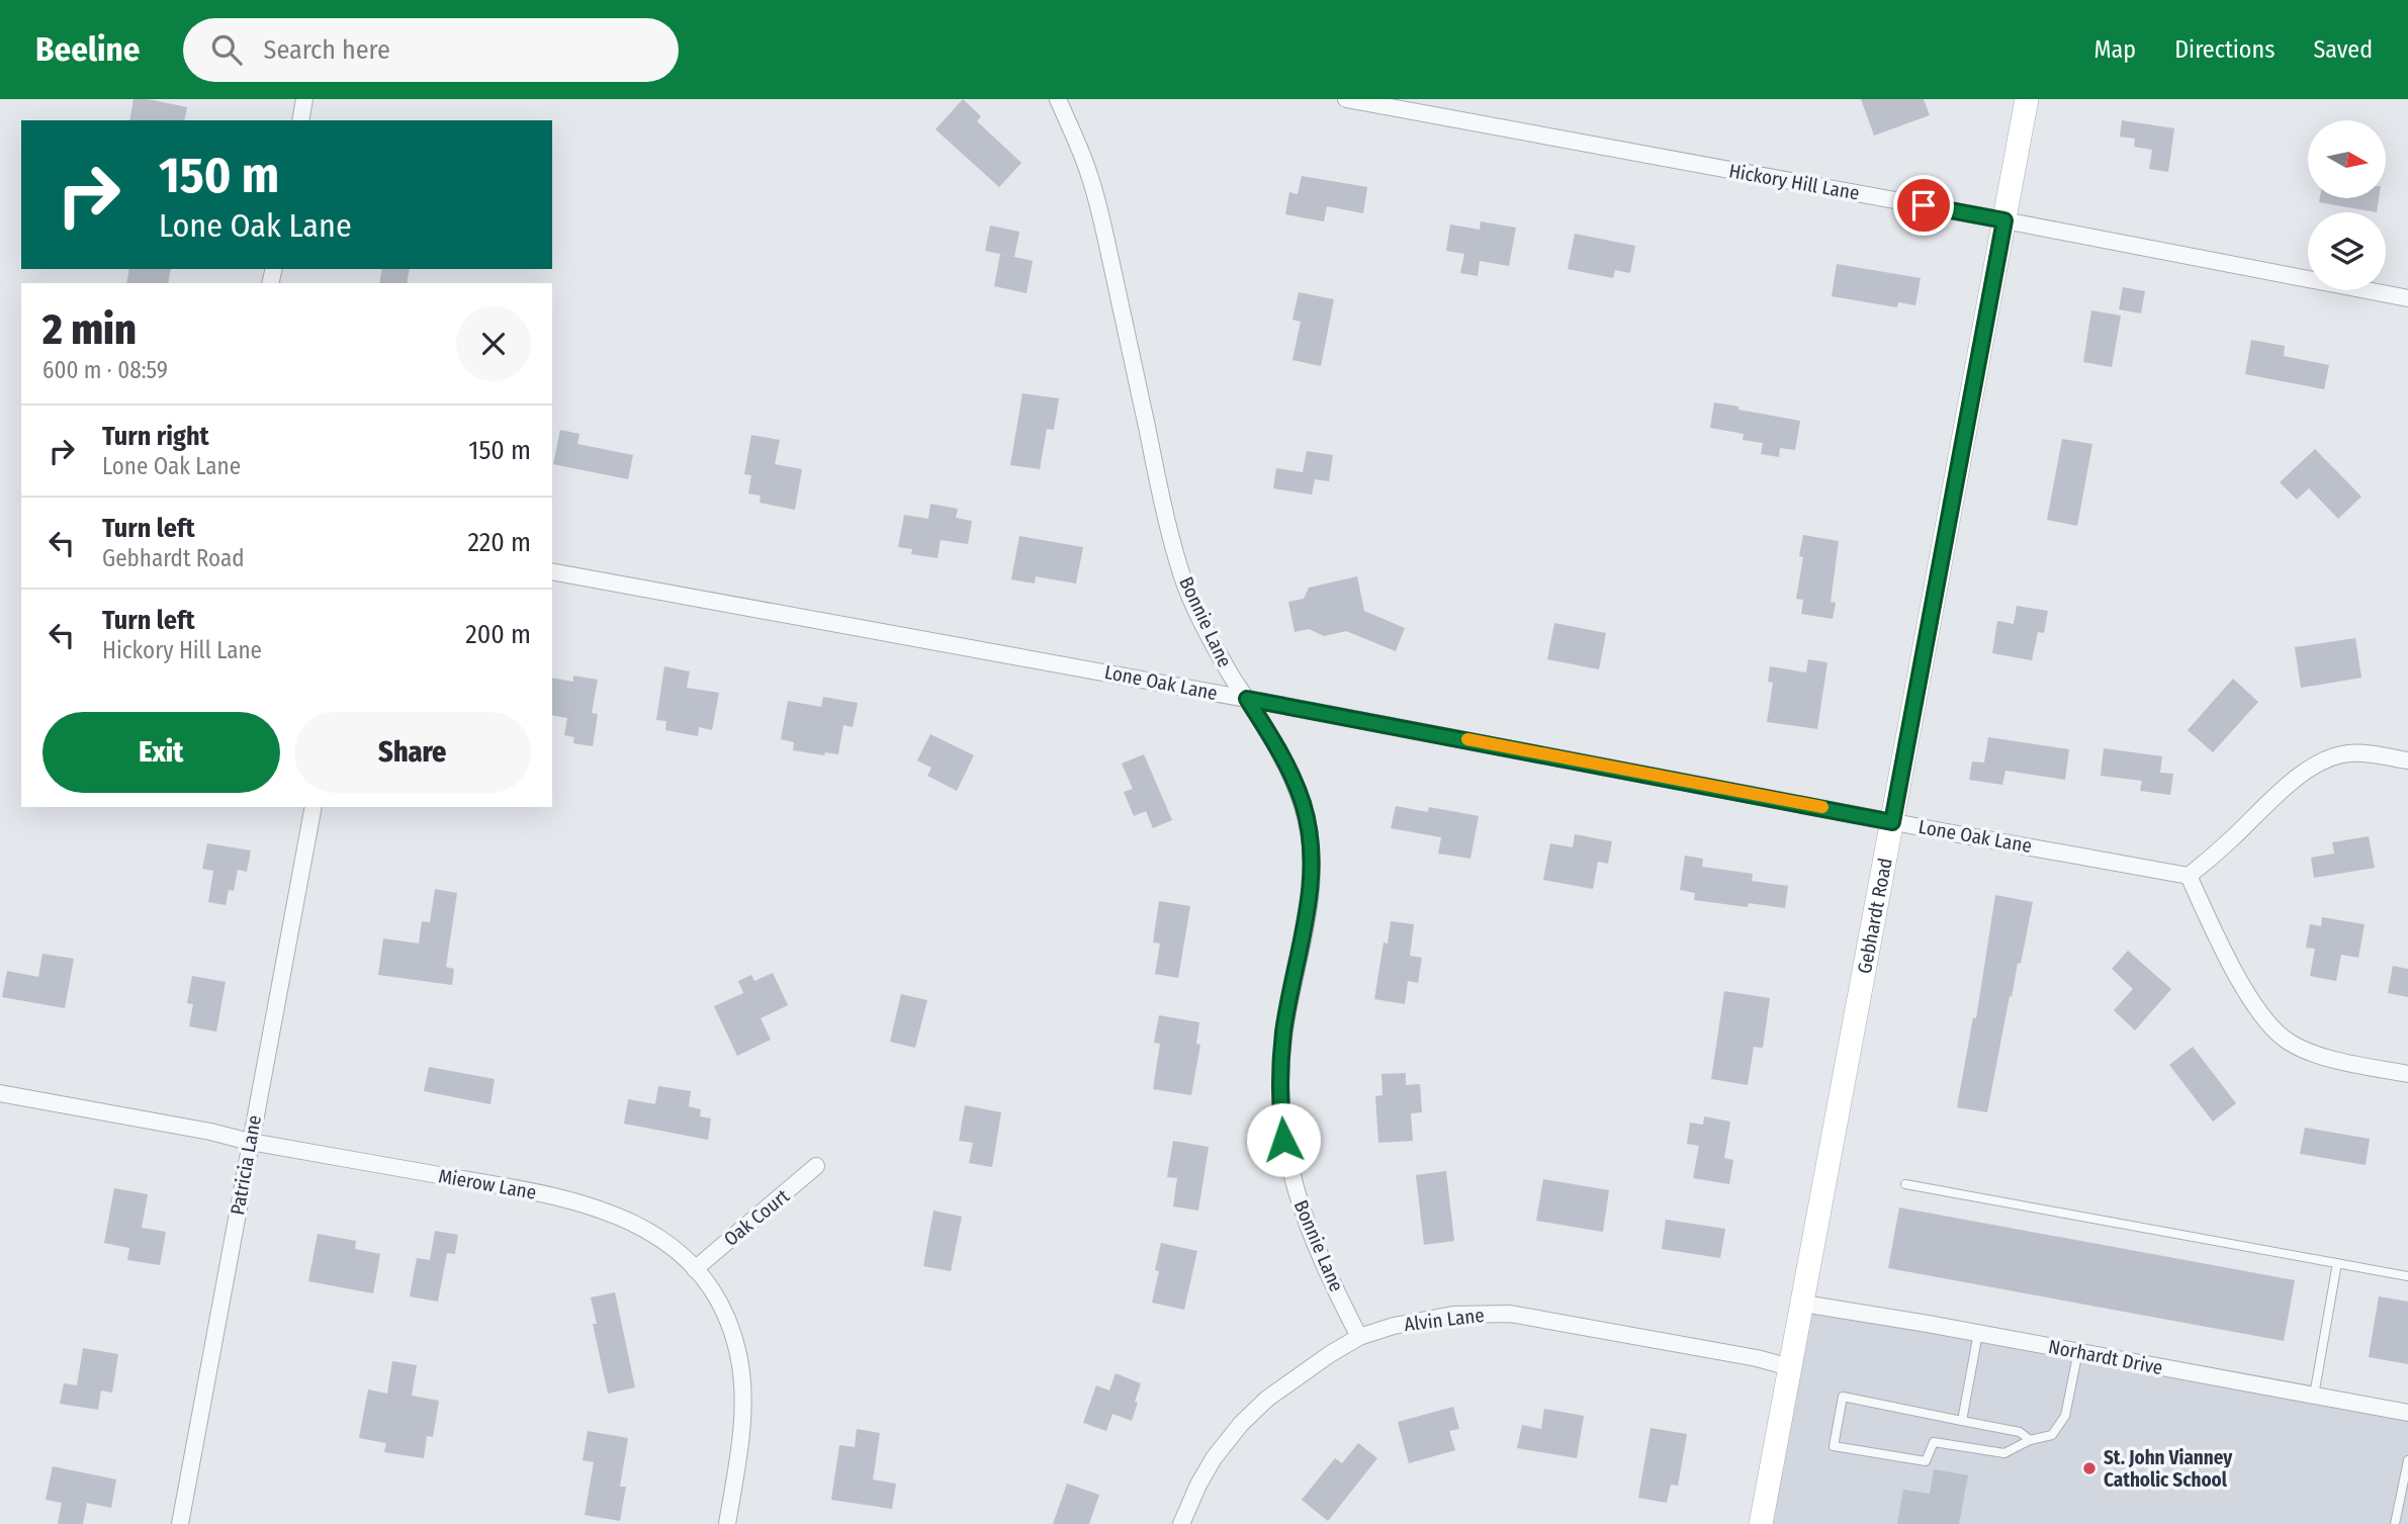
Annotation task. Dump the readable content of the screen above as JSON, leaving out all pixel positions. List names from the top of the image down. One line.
{"streets":{"street":["Hickory Hill Lane","Bonnie Lane","Lone Oak Lane","Gebhardt Road","Patricia Lane","Mierow Lane","Oak Court","Alvin Lane","Norhardt Drive"]},"crossings":[["Hickory Hill Lane","Gebhardt Road"],["Bonnie Lane","Lone Oak Lane"],["Bonnie Lane","Alvin Lane"],["Lone Oak Lane","Gebhardt Road"],["Gebhardt Road","Alvin Lane"],["Gebhardt Road","Norhardt Drive"],["Patricia Lane","Mierow Lane"],["Mierow Lane","Oak Court"]],"places":["St. John Vianney Catholic School"],"north":"right","page":{"header":"Beeline","search":"Search here","nav":["Map","Directions","Saved"],"turn":["150 m","Lone Oak Lane"],"heading":["2 min","600 m · 08:59"],"list":[{"name":"Turn right","note":"Lone Oak Lane","value":"150 m"},{"name":"Turn left","note":"Gebhardt Road","value":"220 m"},{"name":"Turn left","note":"Hickory Hill Lane","value":"200 m"}],"buttons":["Exit","Share"]}}
